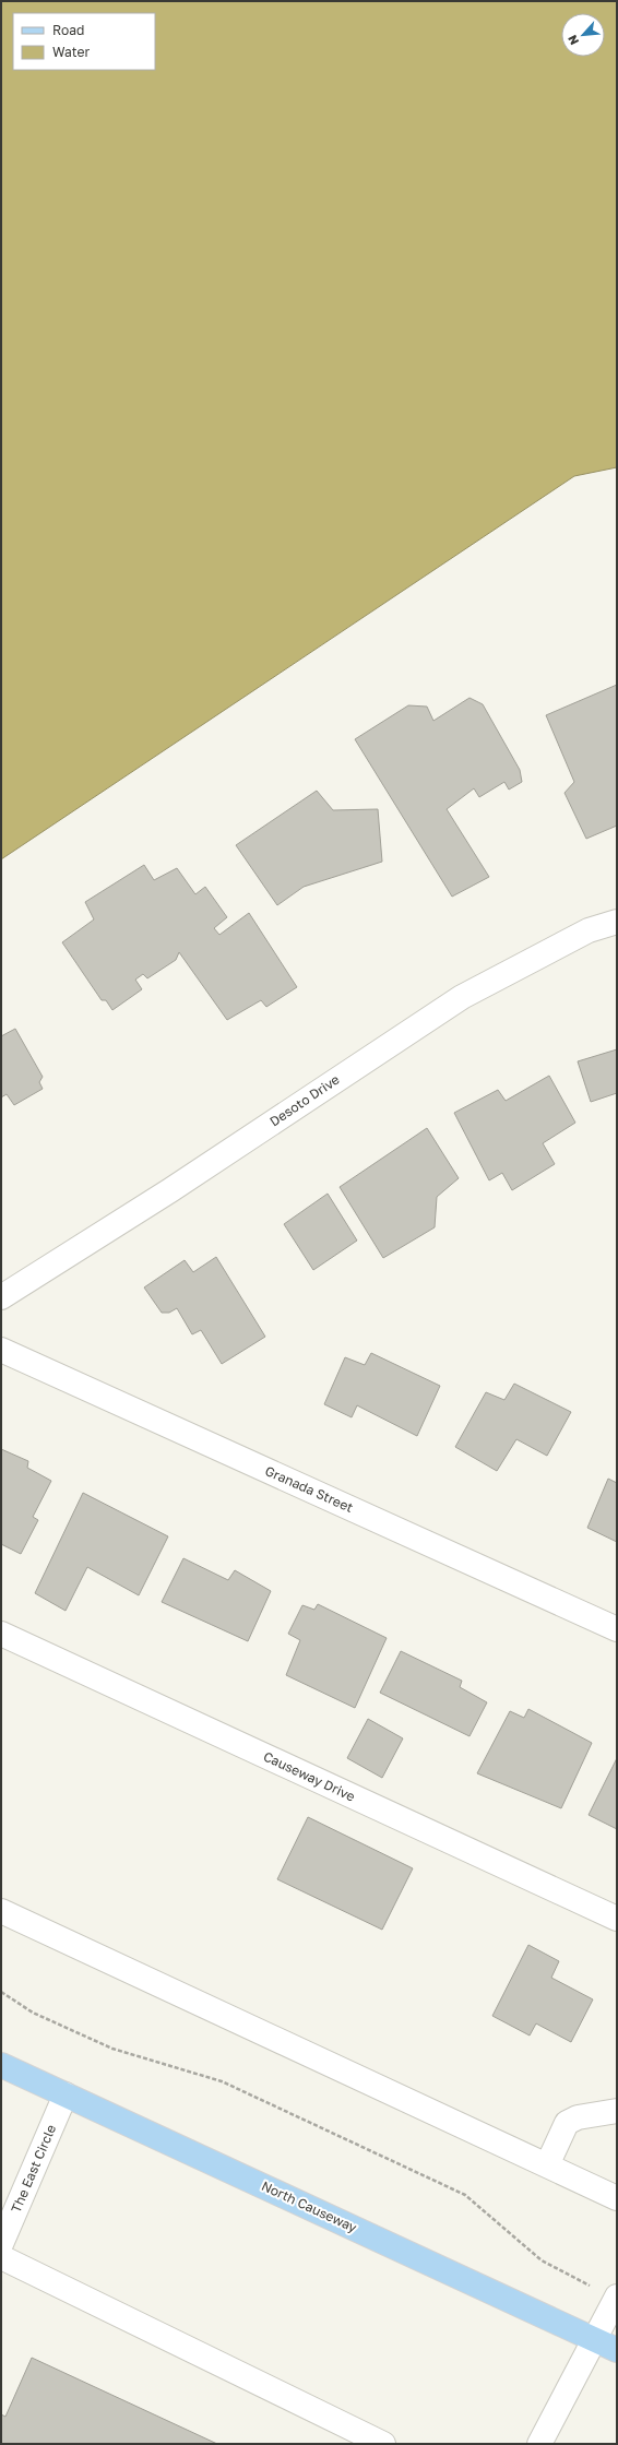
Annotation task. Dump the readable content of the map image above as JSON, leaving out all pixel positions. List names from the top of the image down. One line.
{"streets":{"main road":["North Causeway"],"street":["Desoto Drive","Granada Street","Causeway Drive","The East Circle"]},"crossings":[["The East Circle","North Causeway"]],"legend":["Road","Water"],"north":"bottom left"}
